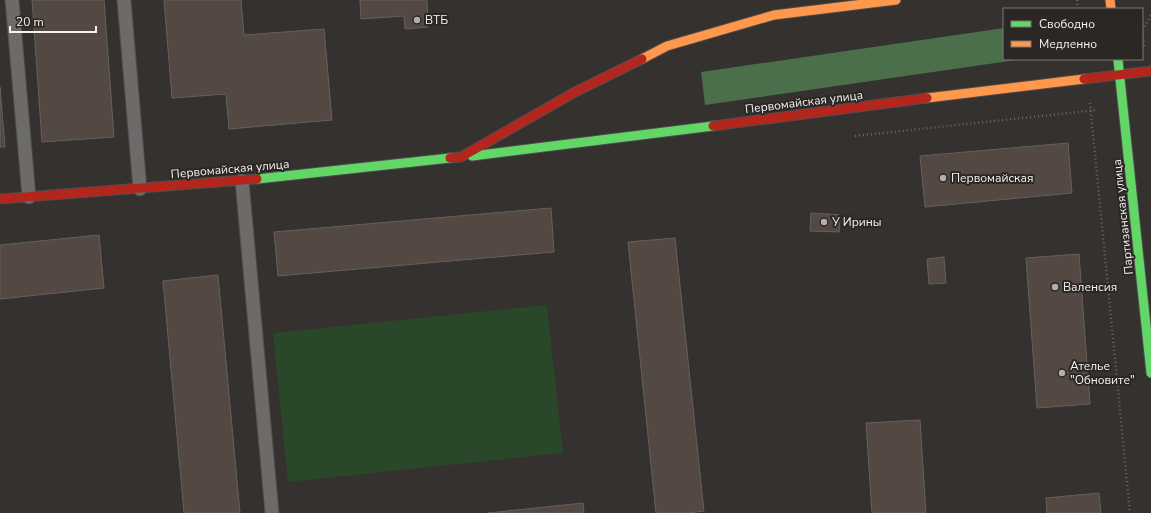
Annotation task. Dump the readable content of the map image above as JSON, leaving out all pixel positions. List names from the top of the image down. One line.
{"streets":{"street":["Первомайская улица","Партизанская улица"]},"crossings":[["Первомайская улица","Партизанская улица"]],"places":["ВТБ","Первомайская","У Ирины","Валенсия","Ателье \"Обновите\""],"legend":["Свободно","Медленно"],"scale_bar":"20 m"}
